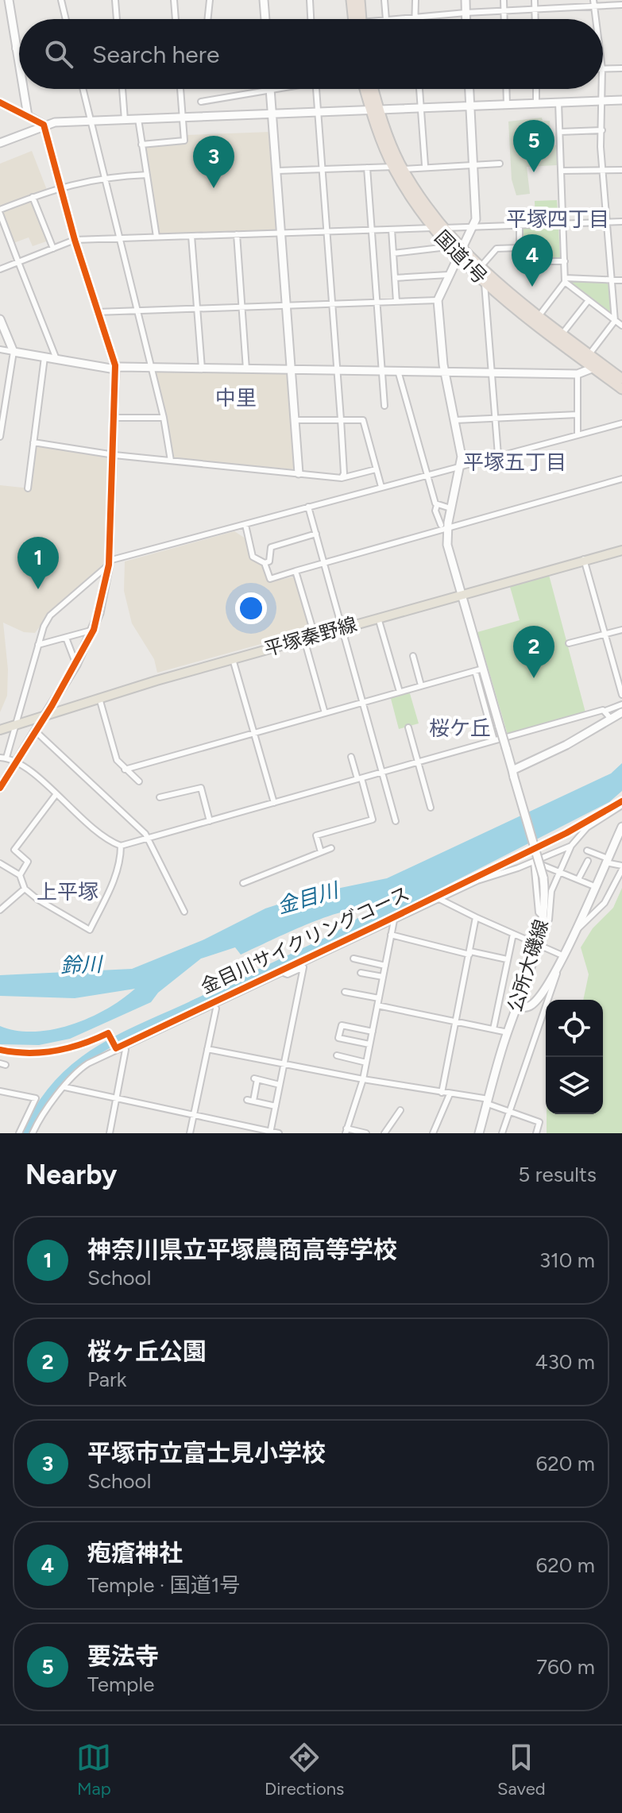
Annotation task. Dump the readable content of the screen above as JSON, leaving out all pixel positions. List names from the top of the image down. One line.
{"streets":{"highway":["国道1号"],"main road":["平塚秦野線"],"street":["公所大磯線"],"cycle path":["金目川サイクリングコース"]},"crossings":[["平塚秦野線","公所大磯線"]],"districts":["平塚四丁目","中里","平塚五丁目","桜ケ丘","上平塚"],"water":["金目川","鈴川"],"page":{"search":"Search here","pins":["5","3","4","1","2"],"heading":["Nearby","5 results"],"list":[{"mark":"1","name":"神奈川県立平塚農商高等学校","note":"School","value":"310 m"},{"mark":"2","name":"桜ヶ丘公園","note":"Park","value":"430 m"},{"mark":"3","name":"平塚市立富士見小学校","note":"School","value":"620 m"},{"mark":"4","name":"疱瘡神社","note":"Temple · 国道1号","value":"620 m"},{"mark":"5","name":"要法寺","note":"Temple","value":"760 m"}],"nav":["Map","Directions","Saved"]}}
